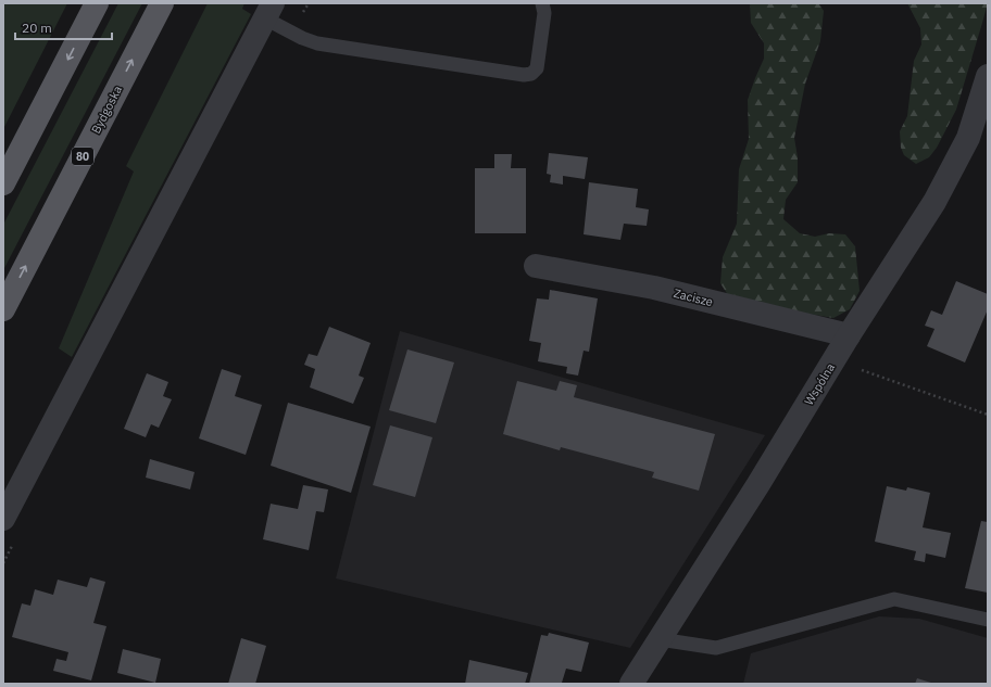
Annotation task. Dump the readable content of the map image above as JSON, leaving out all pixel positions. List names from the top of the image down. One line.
{"streets":{"main road":["Bydgoska","80"],"street":["Zacisze","Wspólna"]},"crossings":[["Zacisze","Wspólna"]],"scale_bar":"20 m"}
